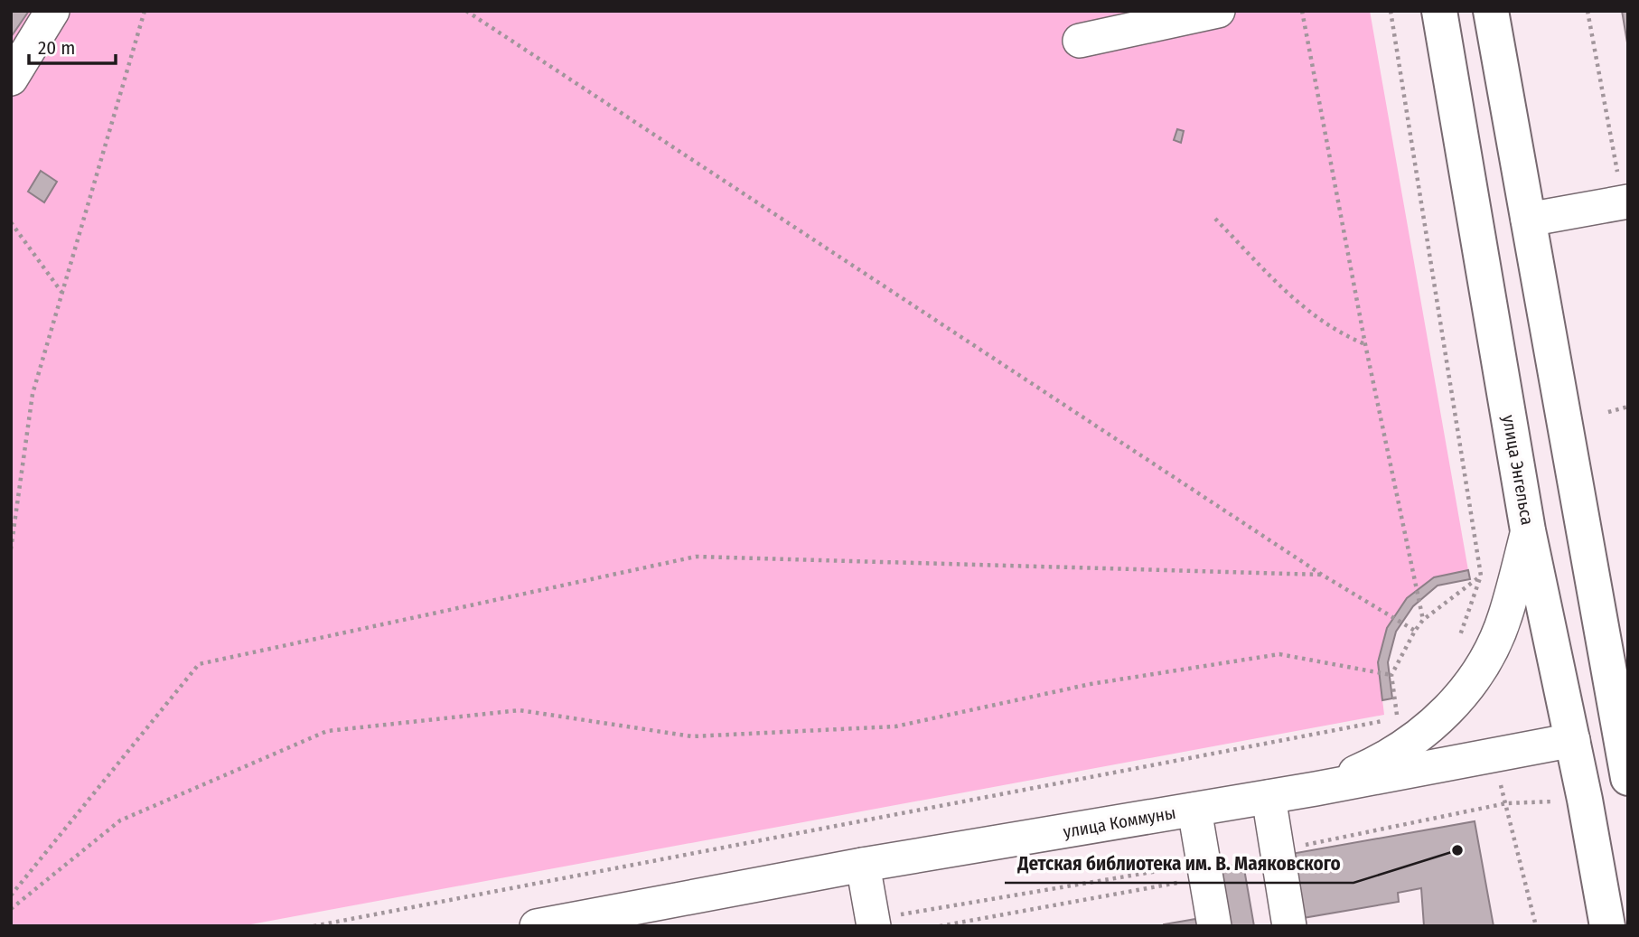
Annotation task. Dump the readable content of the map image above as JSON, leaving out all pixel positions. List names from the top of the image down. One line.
{"streets":{"main road":["улица Энгельса","улица Коммуны"]},"crossings":[["улица Энгельса","улица Коммуны"]],"places":["Детская библиотека им. В. Маяковского"],"scale_bar":"20 m"}
